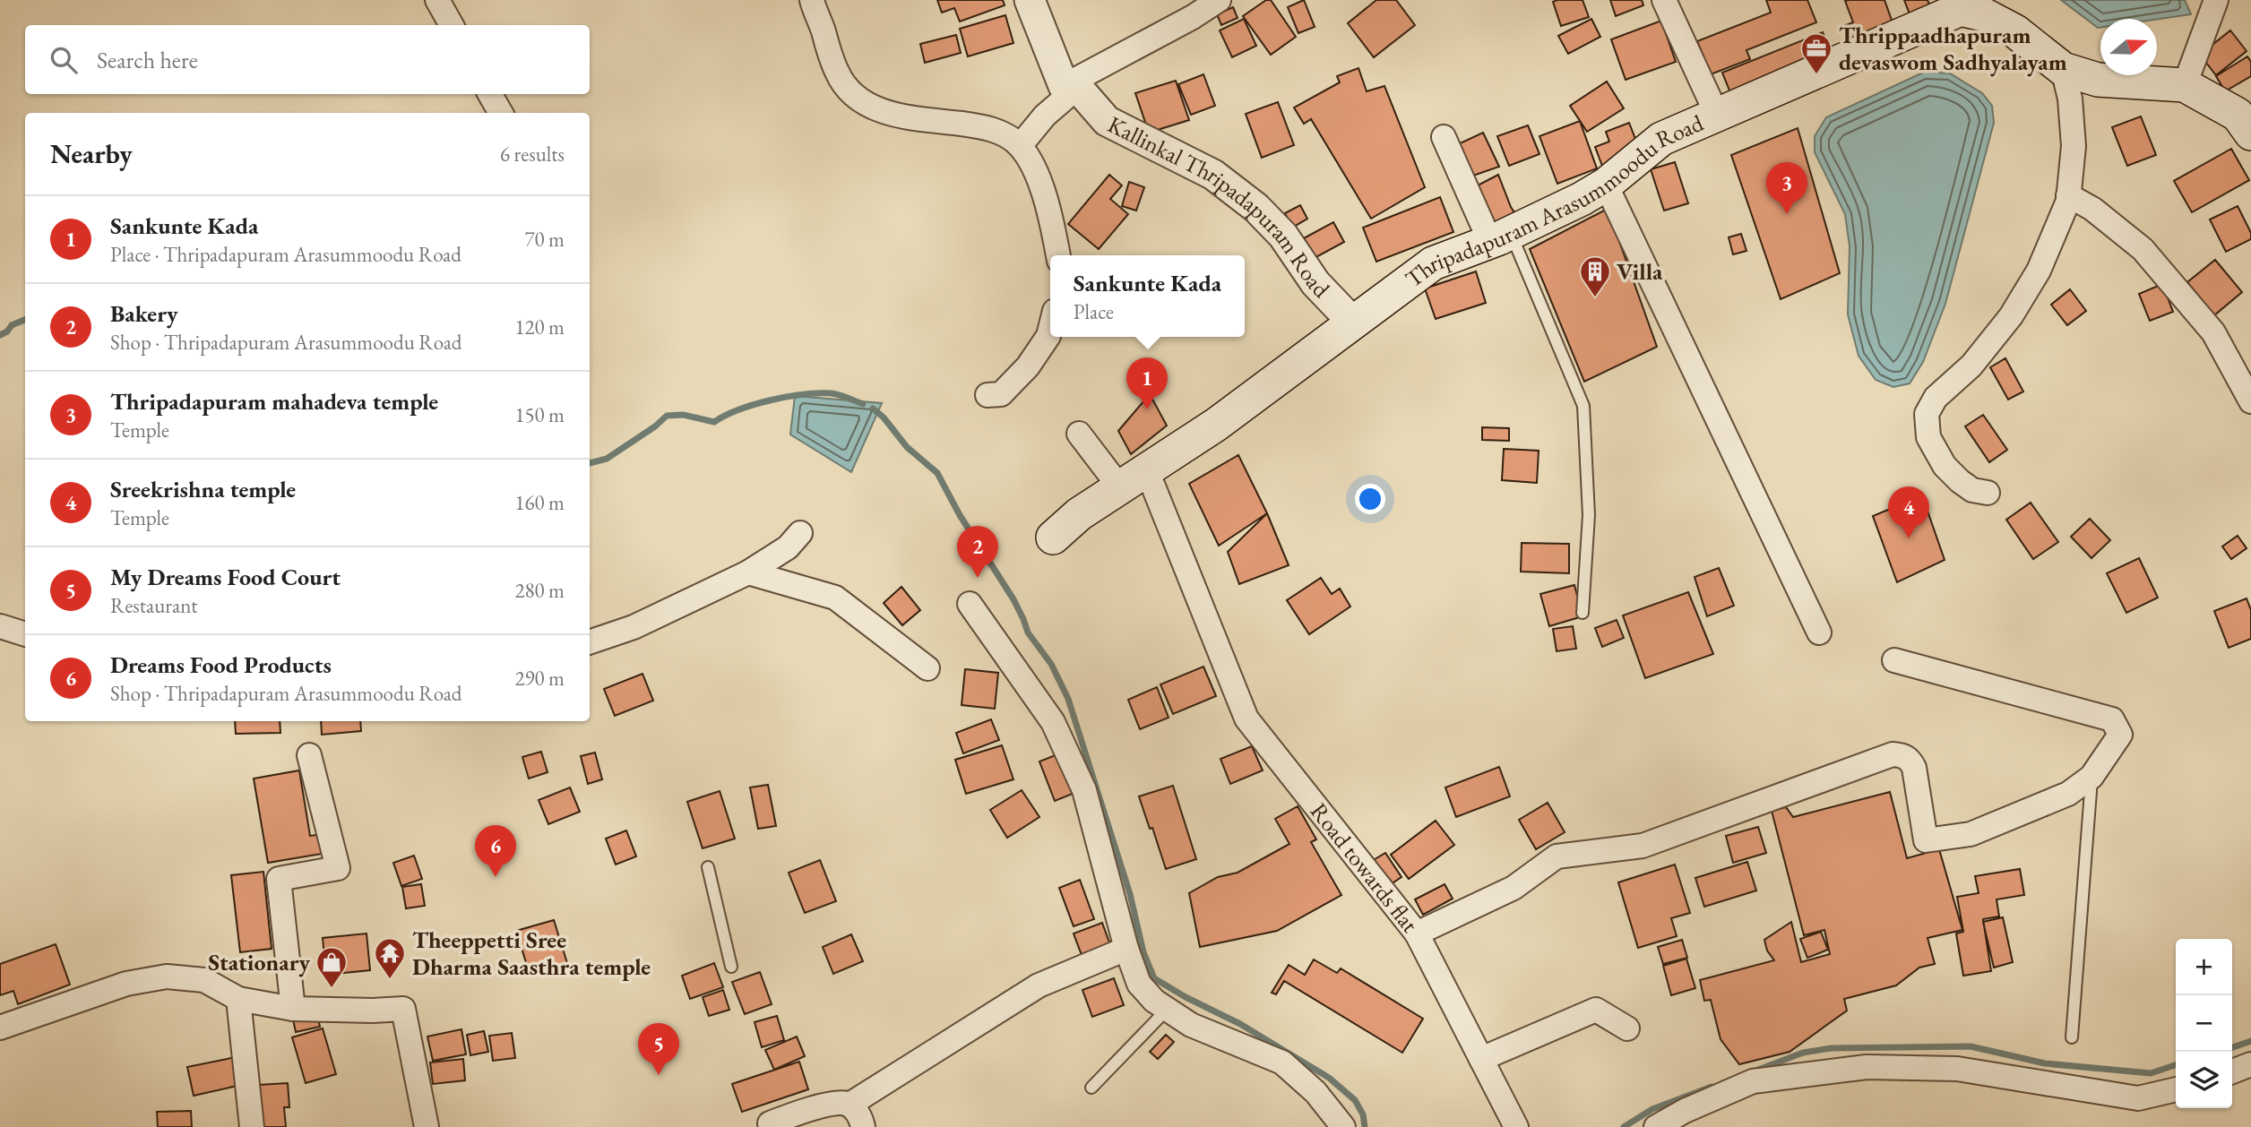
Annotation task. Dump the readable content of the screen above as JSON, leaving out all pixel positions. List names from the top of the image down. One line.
{"streets":{"main road":["Thripadapuram Arasummoodu Road"],"street":["Kallinkal Thripadapuram Road","Road towards flat"]},"crossings":[["Thripadapuram Arasummoodu Road","Kallinkal Thripadapuram Road"],["Thripadapuram Arasummoodu Road","Road towards flat"]],"places":{"office":["Thrippaadhapuram devaswom Sadhyalayam"],"building":["Villa"],"temple":["Theeppetti Sree Dharma Saasthra temple"],"shop":["Stationary"]},"north":"right","page":{"search":"Search here","heading":["Nearby","6 results"],"pins":["3","1","4","2","6","5"],"list":[{"mark":"1","name":"Sankunte Kada","note":"Place · Thripadapuram Arasummoodu Road","value":"70 m"},{"mark":"2","name":"Bakery","note":"Shop · Thripadapuram Arasummoodu Road","value":"120 m"},{"mark":"3","name":"Thripadapuram mahadeva temple","note":"Temple","value":"150 m"},{"mark":"4","name":"Sreekrishna temple","note":"Temple","value":"160 m"},{"mark":"5","name":"My Dreams Food Court","note":"Restaurant","value":"280 m"},{"mark":"6","name":"Dreams Food Products","note":"Shop · Thripadapuram Arasummoodu Road","value":"290 m"}],"popup":["Sankunte Kada","Place"],"map_buttons":["+","−"]}}
